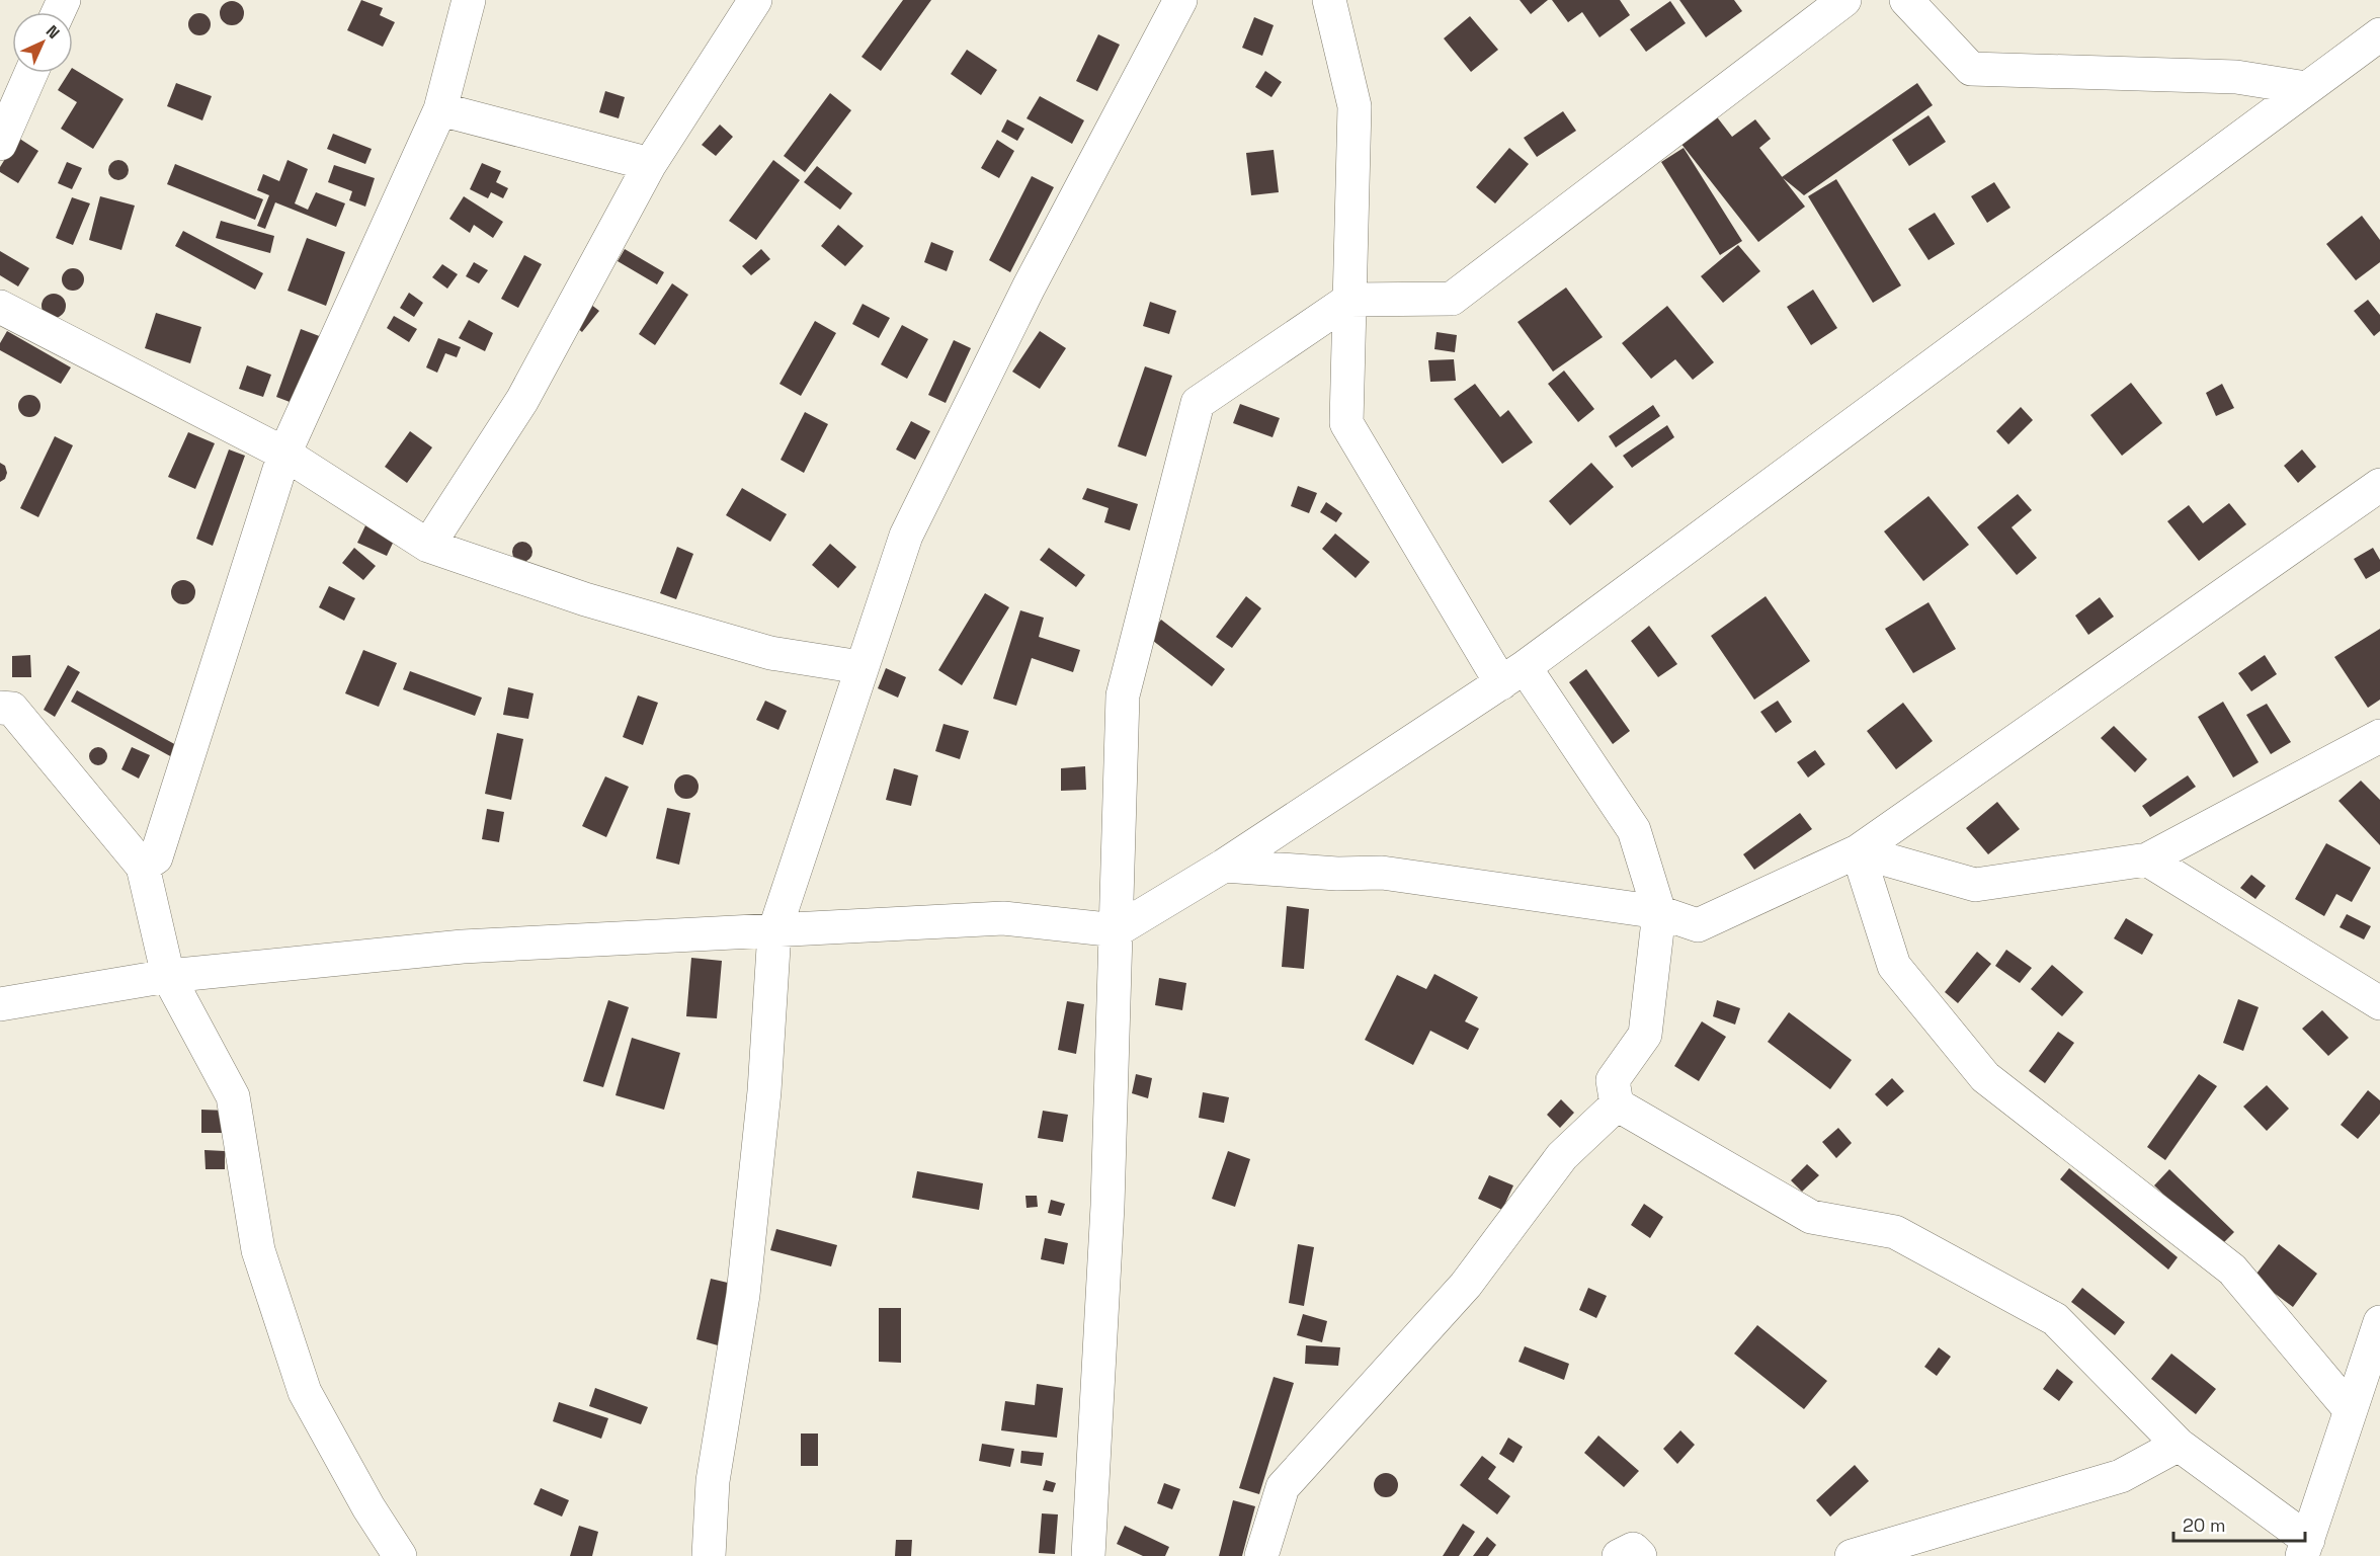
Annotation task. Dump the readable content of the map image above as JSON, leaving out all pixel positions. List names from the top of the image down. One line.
{"scale_bar":"20 m","north":"top right"}
